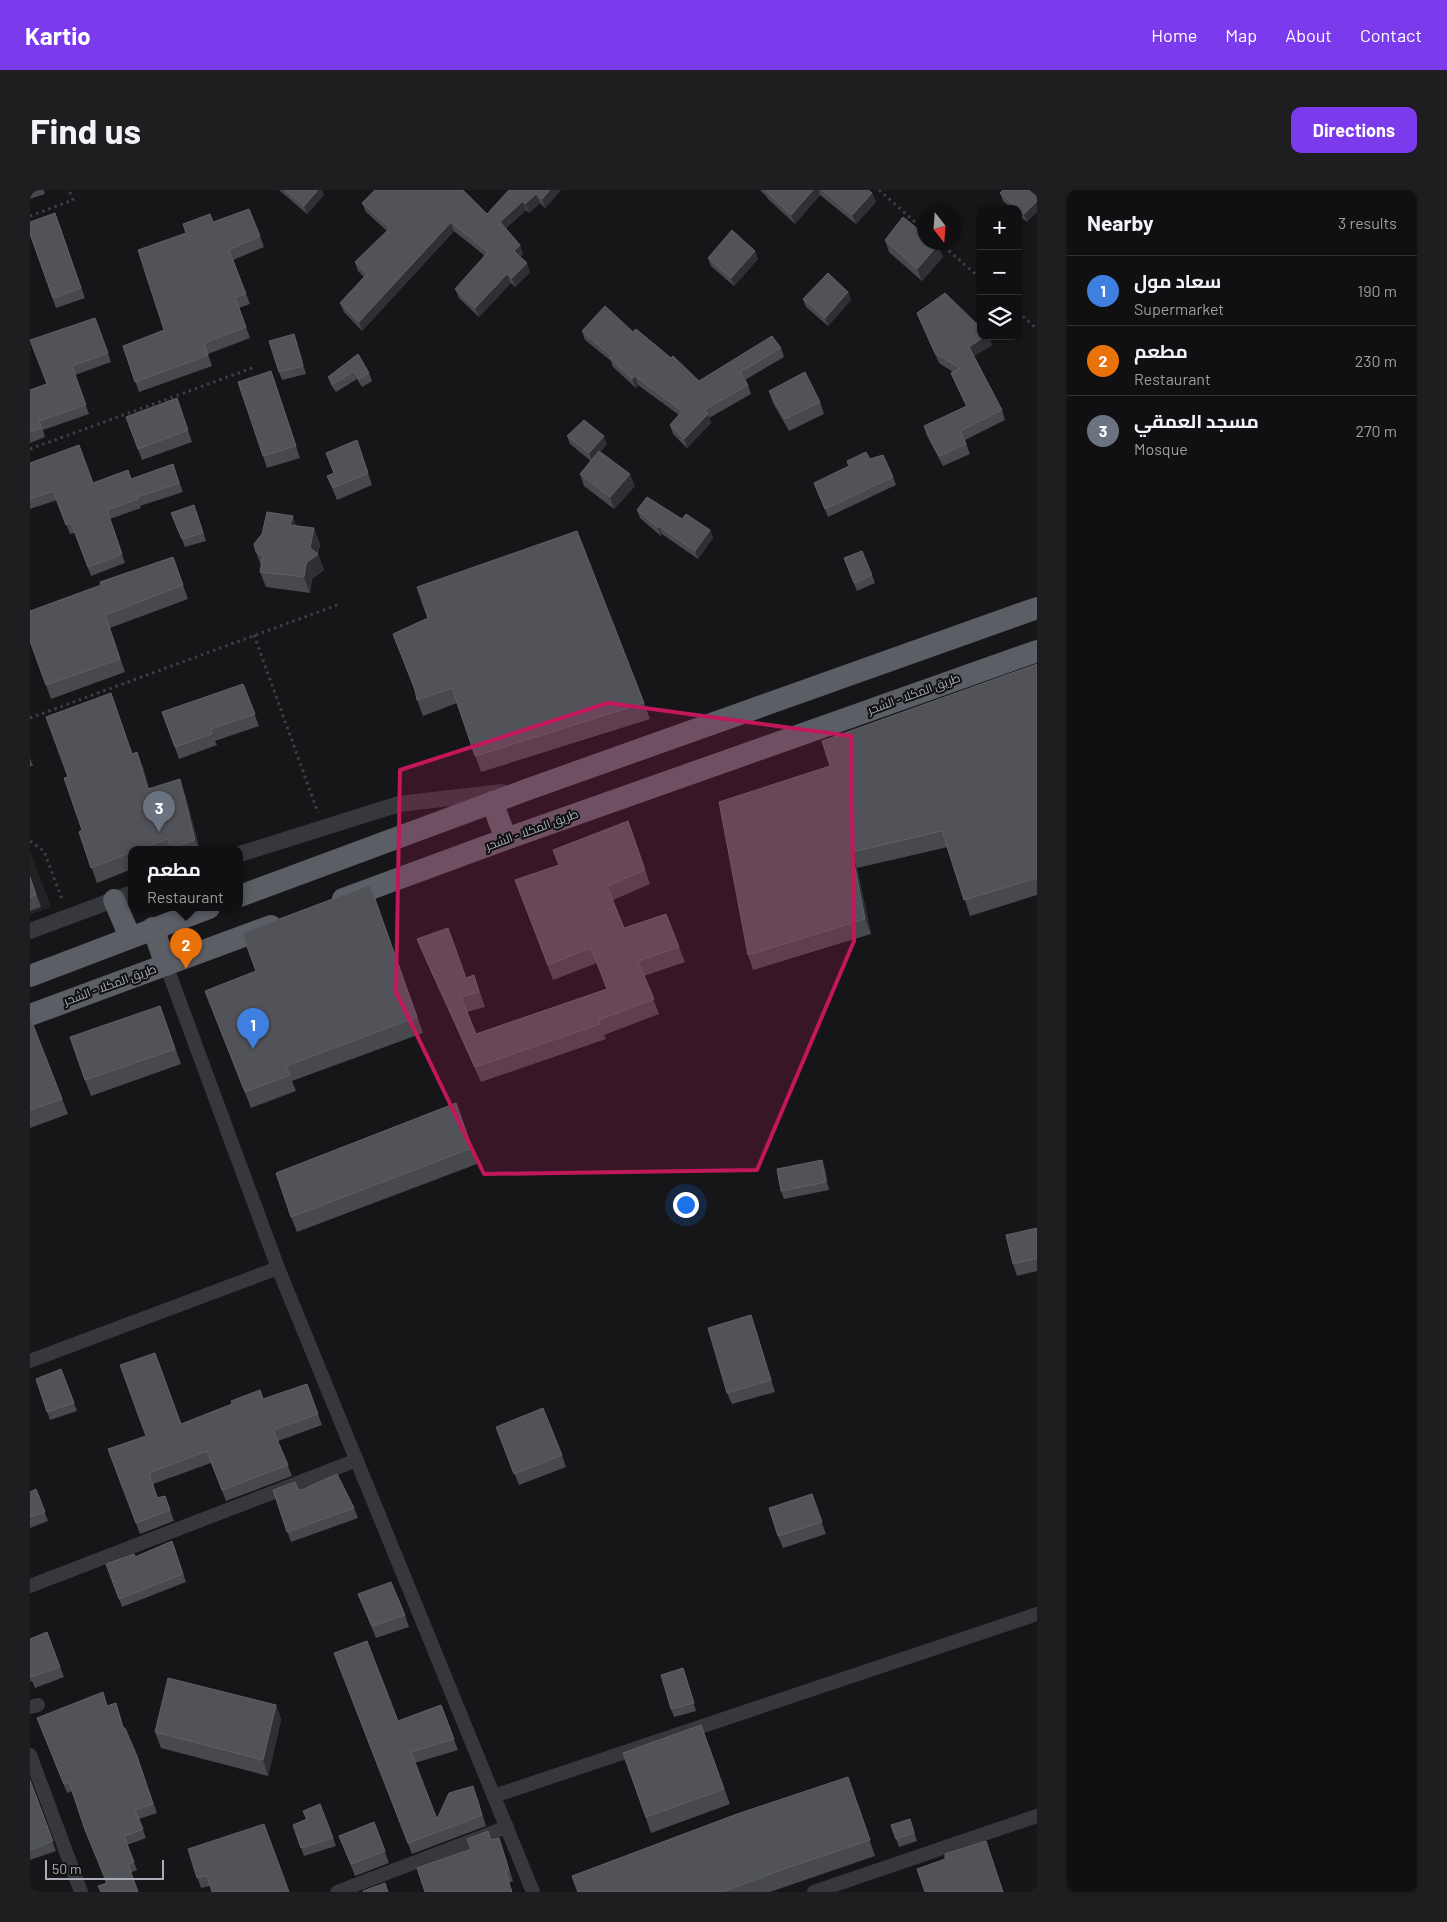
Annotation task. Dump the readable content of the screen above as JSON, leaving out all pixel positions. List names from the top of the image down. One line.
{"streets":{"highway":["طريق المكلا - الشحر"]},"scale_bar":"50 m","north":"bottom","page":{"header":"Kartio","nav":["Home","Map","About","Contact"],"buttons":"Directions","title":"Find us","heading":["Nearby","3 results"],"map_buttons":["+","−"],"list":[{"mark":"1","name":"سعاد مول","note":"Supermarket","value":"190 m"},{"mark":"2","name":"مطعم","note":"Restaurant","value":"230 m"},{"mark":"3","name":"مسجد العمقي","note":"Mosque","value":"270 m"}],"pins":["3","2","1"],"popup":["مطعم","Restaurant"],"scale":"50 m"}}
